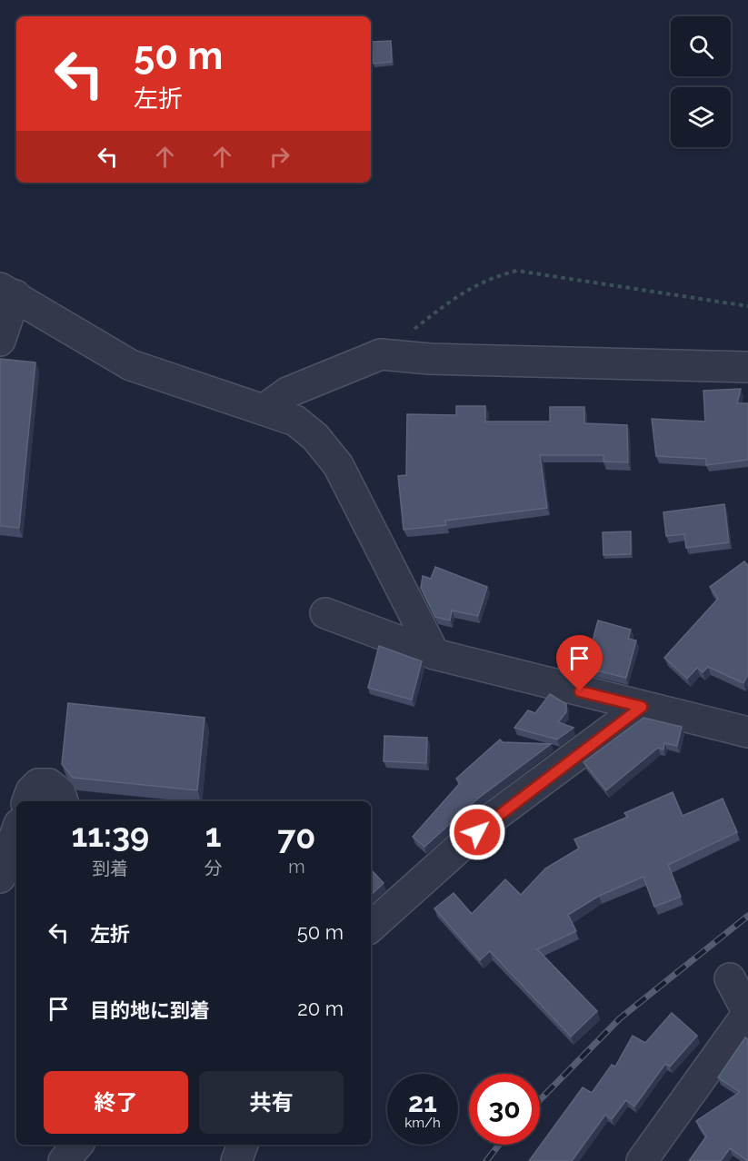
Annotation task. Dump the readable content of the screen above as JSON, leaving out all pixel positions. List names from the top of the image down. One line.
{"page":{"turn":["50 m","左折"],"eta":["11:39","到着","1","分","70","m"],"list":[{"name":"左折","value":"50 m"},{"name":"目的地に到着","value":"20 m"}],"buttons":["終了","共有"],"speed":"21 km/h","limit":"30"}}
